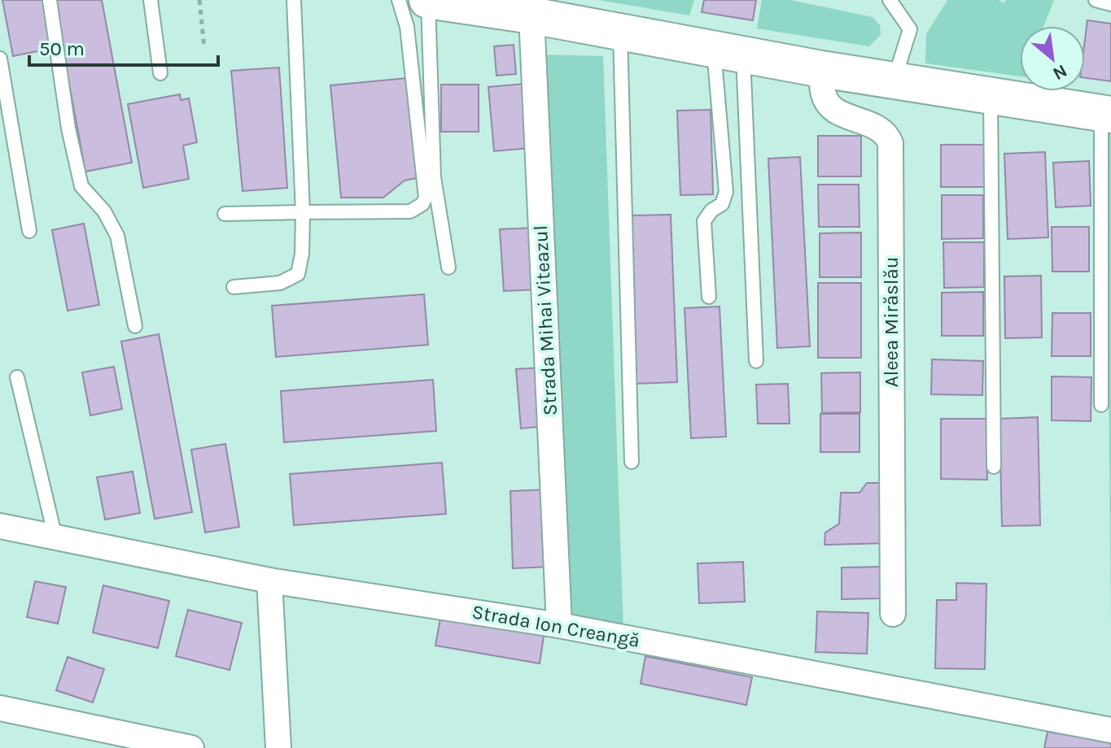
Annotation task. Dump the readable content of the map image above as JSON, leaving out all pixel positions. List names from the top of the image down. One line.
{"streets":{"street":["Strada Mihai Viteazul","Aleea Mirăslău","Strada Ion Creangă"]},"crossings":[["Strada Mihai Viteazul","Strada Ion Creangă"]],"scale_bar":"50 m","north":"bottom right"}
